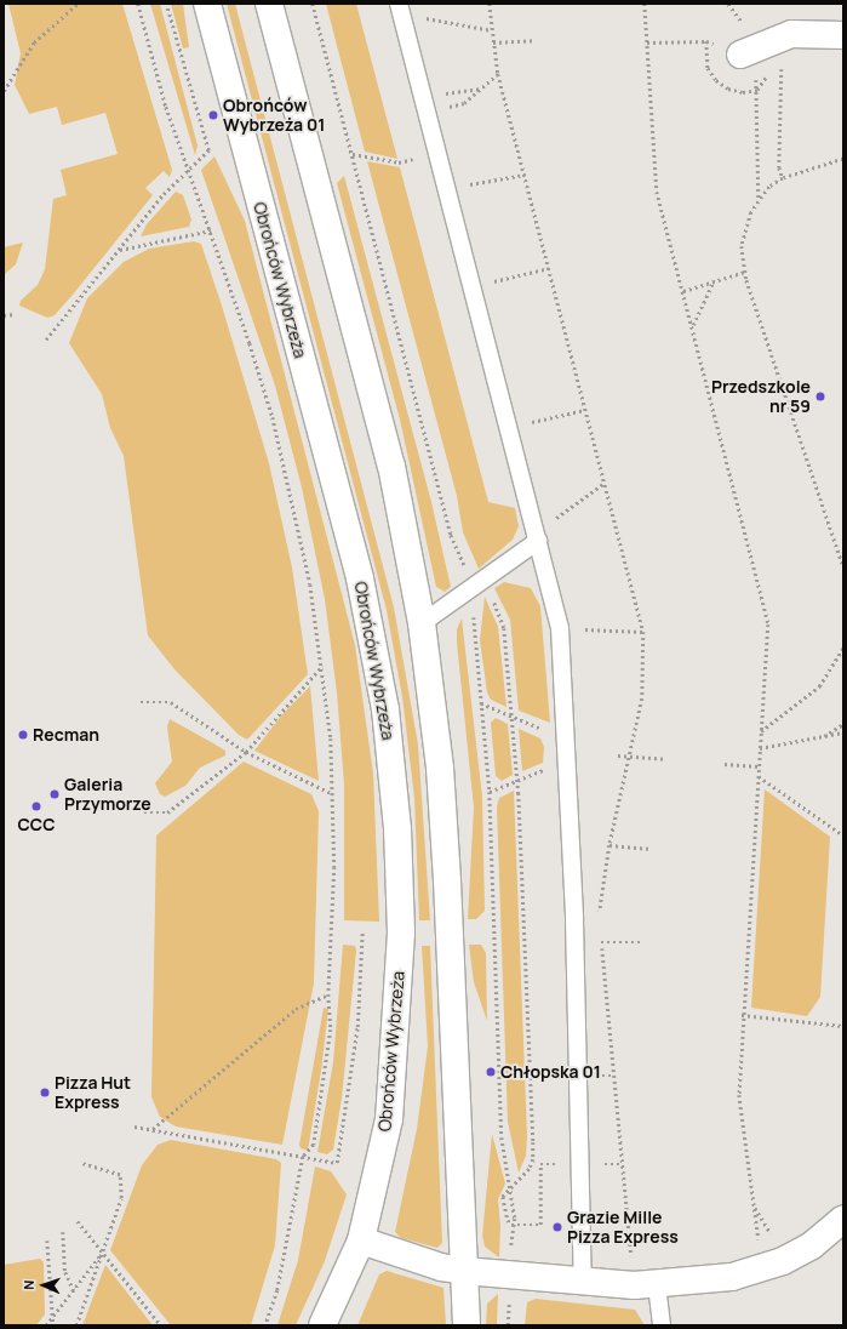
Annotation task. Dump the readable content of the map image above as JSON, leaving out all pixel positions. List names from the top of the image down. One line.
{"streets":{"main road":["Obrońców Wybrzeża"]},"places":["Obrońców Wybrzeża 01","Przedszkole nr 59","Recman","Galeria Przymorze","CCC","Chłopska 01","Pizza Hut Express","Grazie Mille Pizza Express"],"north":"left"}
